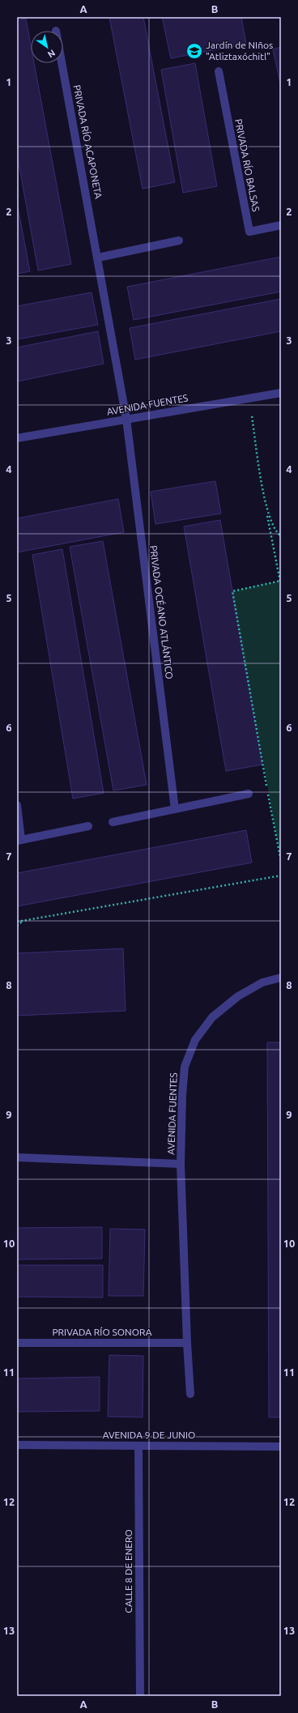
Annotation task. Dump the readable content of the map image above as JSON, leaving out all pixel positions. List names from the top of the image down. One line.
{"streets":{"street":["PRIVADA RÍO ACAPONETA","PRIVADA RÍO BALSAS","AVENIDA FUENTES","PRIVADA OCÉANO ATLÁNTICO","PRIVADA RÍO SONORA","AVENIDA 9 DE JUNIO","CALLE 8 DE ENERO"]},"crossings":[["PRIVADA RÍO ACAPONETA","AVENIDA FUENTES"],["PRIVADA RÍO ACAPONETA","PRIVADA OCÉANO ATLÁNTICO"],["AVENIDA FUENTES","PRIVADA OCÉANO ATLÁNTICO"],["AVENIDA FUENTES","PRIVADA RÍO SONORA"],["AVENIDA 9 DE JUNIO","CALLE 8 DE ENERO"]],"places":{"school or university":["Jardín de NIños \"Atliztaxóchitl\""]},"north":"bottom right","grid":{"columns":["A","B"],"rows":["1","2","3","4","5","6","7","8","9","10","11","12","13"]}}
